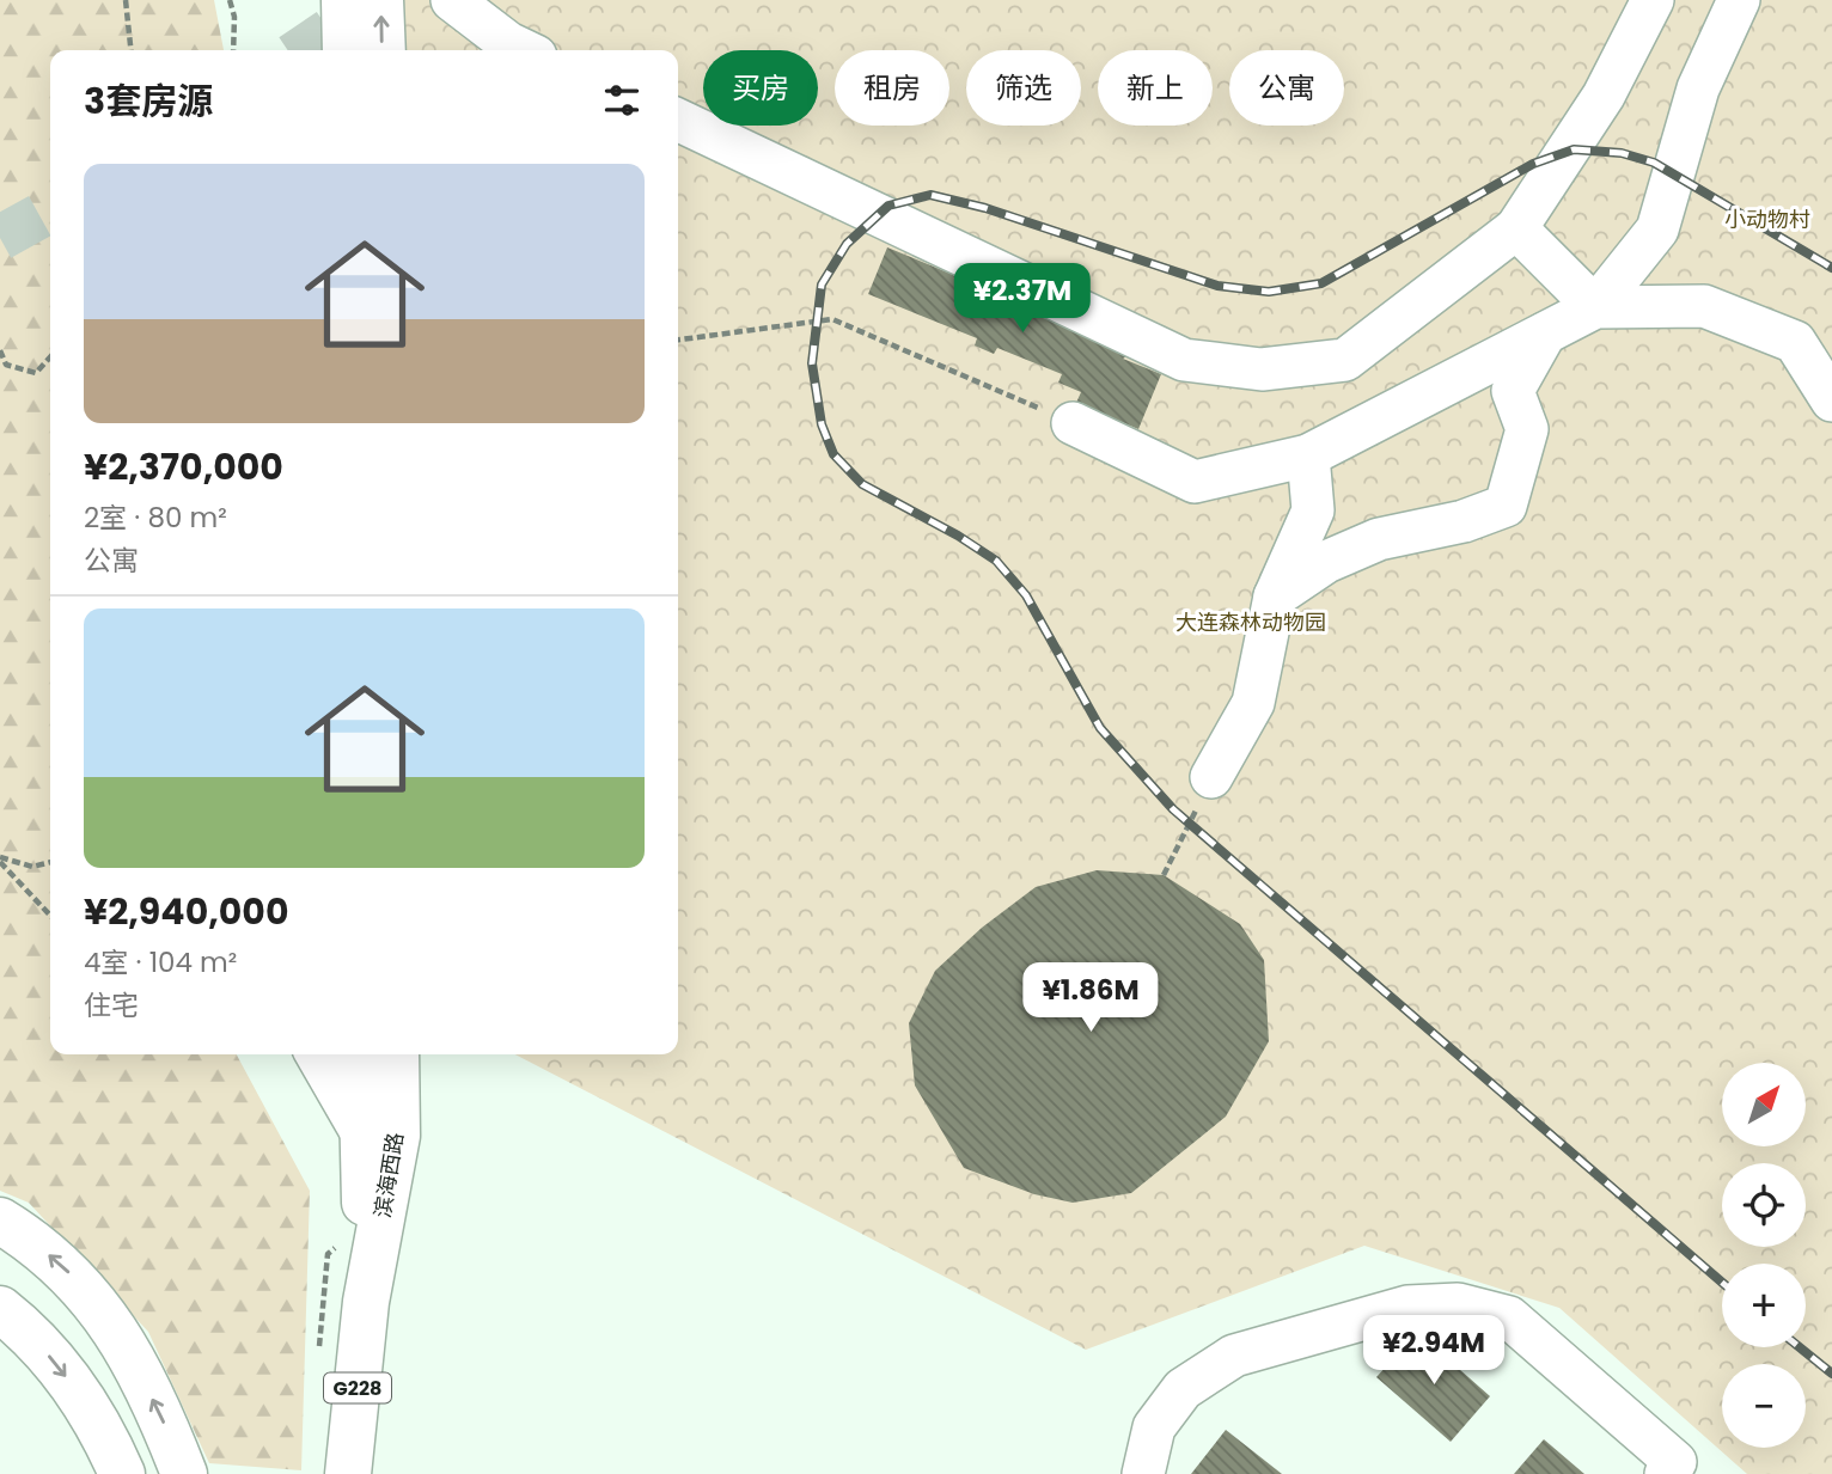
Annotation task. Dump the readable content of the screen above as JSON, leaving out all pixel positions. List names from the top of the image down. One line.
{"streets":{"highway":["滨海西路","G228"]},"parks":["小动物村","大连森林动物园"],"north":"top right","page":{"chip":["买房","租房","筛选","新上","公寓"],"heading":"3套房源","list":[{"name":"¥2,370,000","note":"2室 · 80 m² · 公寓"},{"name":"¥2,940,000","note":"4室 · 104 m² · 住宅"}],"price":["¥2.37M","¥1.86M","¥2.94M"],"map_buttons":["+","−"]}}
